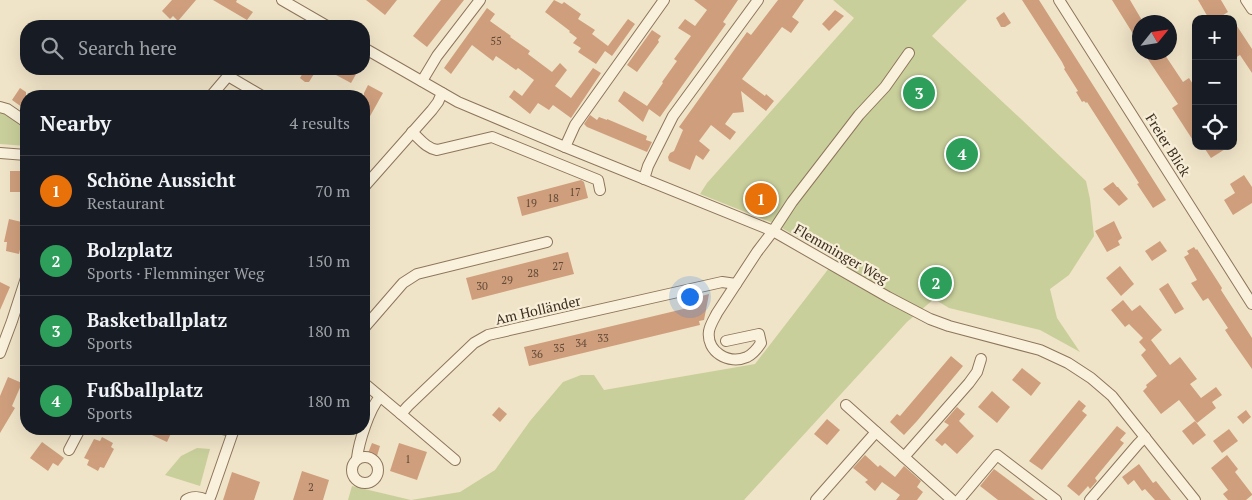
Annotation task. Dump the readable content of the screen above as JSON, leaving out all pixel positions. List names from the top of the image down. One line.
{"streets":{"street":["Freier Blick","Flemminger Weg","Am Holländer"]},"house_numbers":["55","17","18","19","27","28","29","30","33","34","35","36","1","2"],"north":"top right","page":{"map_buttons":["+","−"],"search":"Search here","pins":["3","4","1","2"],"heading":["Nearby","4 results"],"list":[{"mark":"1","name":"Schöne Aussicht","note":"Restaurant","value":"70 m"},{"mark":"2","name":"Bolzplatz","note":"Sports · Flemminger Weg","value":"150 m"},{"mark":"3","name":"Basketballplatz","note":"Sports","value":"180 m"},{"mark":"4","name":"Fußballplatz","note":"Sports","value":"180 m"}]}}
